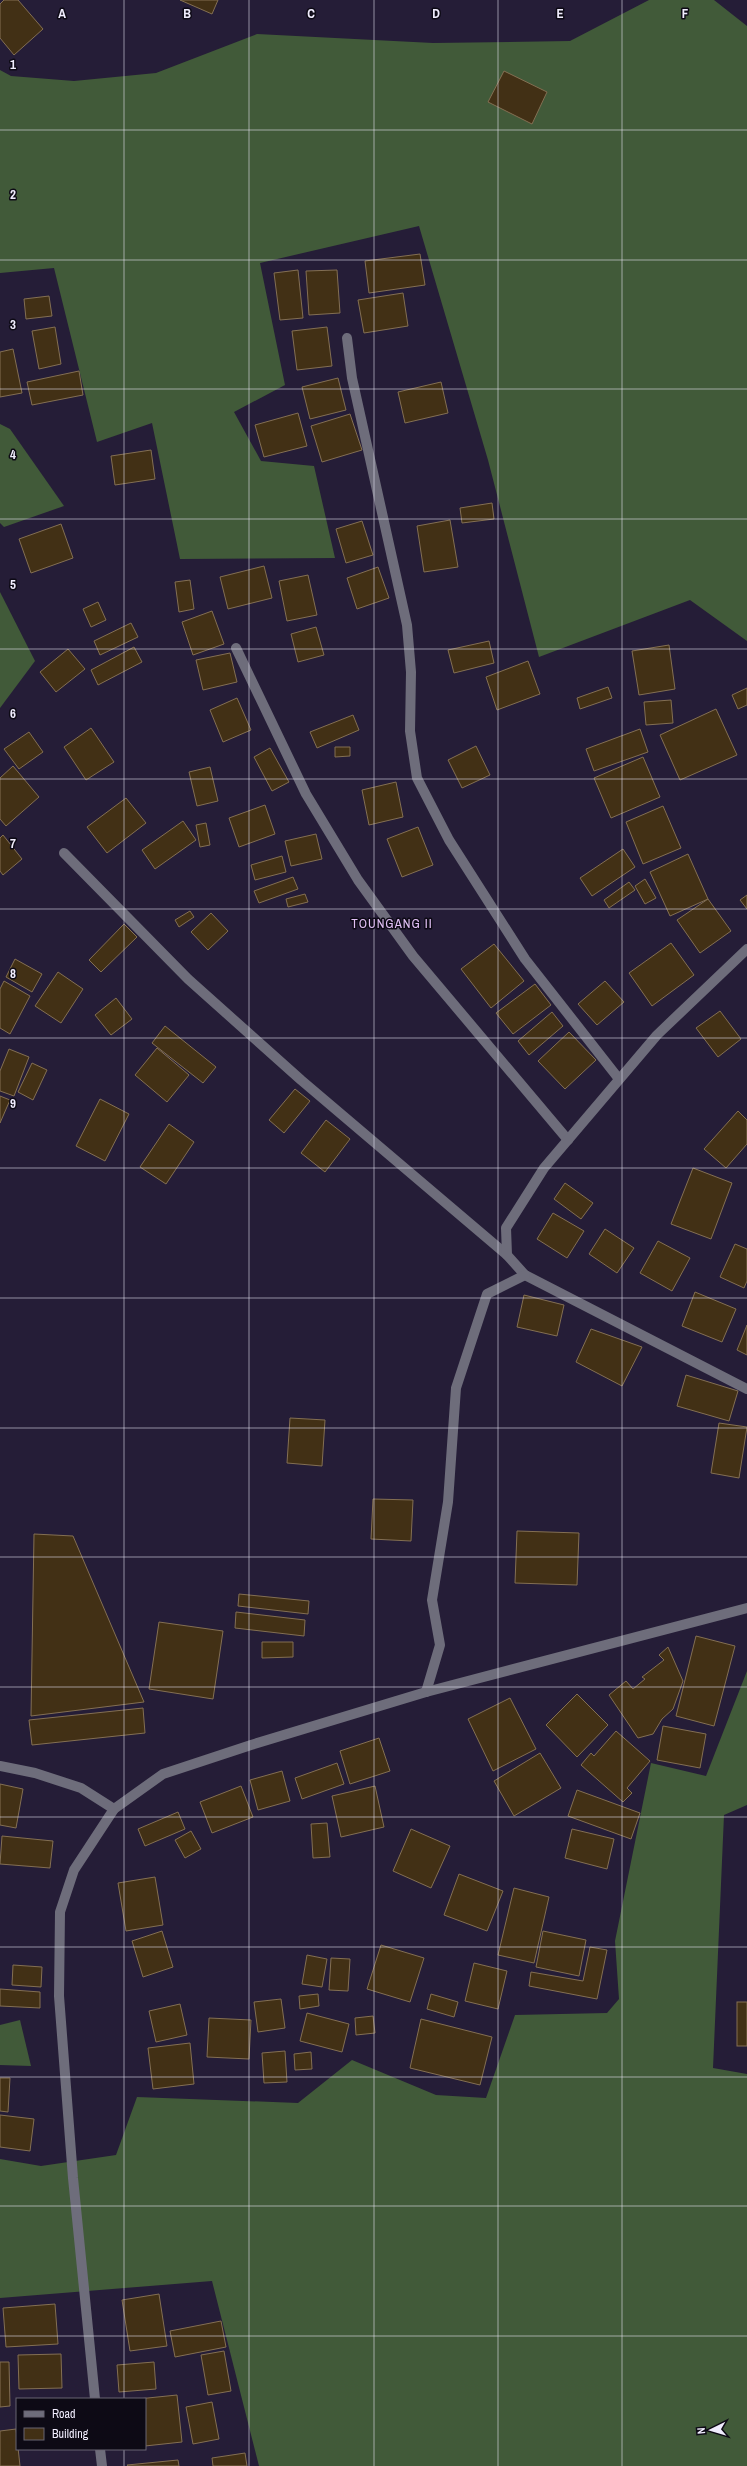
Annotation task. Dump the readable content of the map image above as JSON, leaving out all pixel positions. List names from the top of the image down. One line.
{"districts":["TOUNGANG II"],"legend":["Road","Building"],"north":"left","grid":{"columns":["A","B","C","D","E","F"],"rows":["1","2","3","4","5","6","7","8","9"]}}
